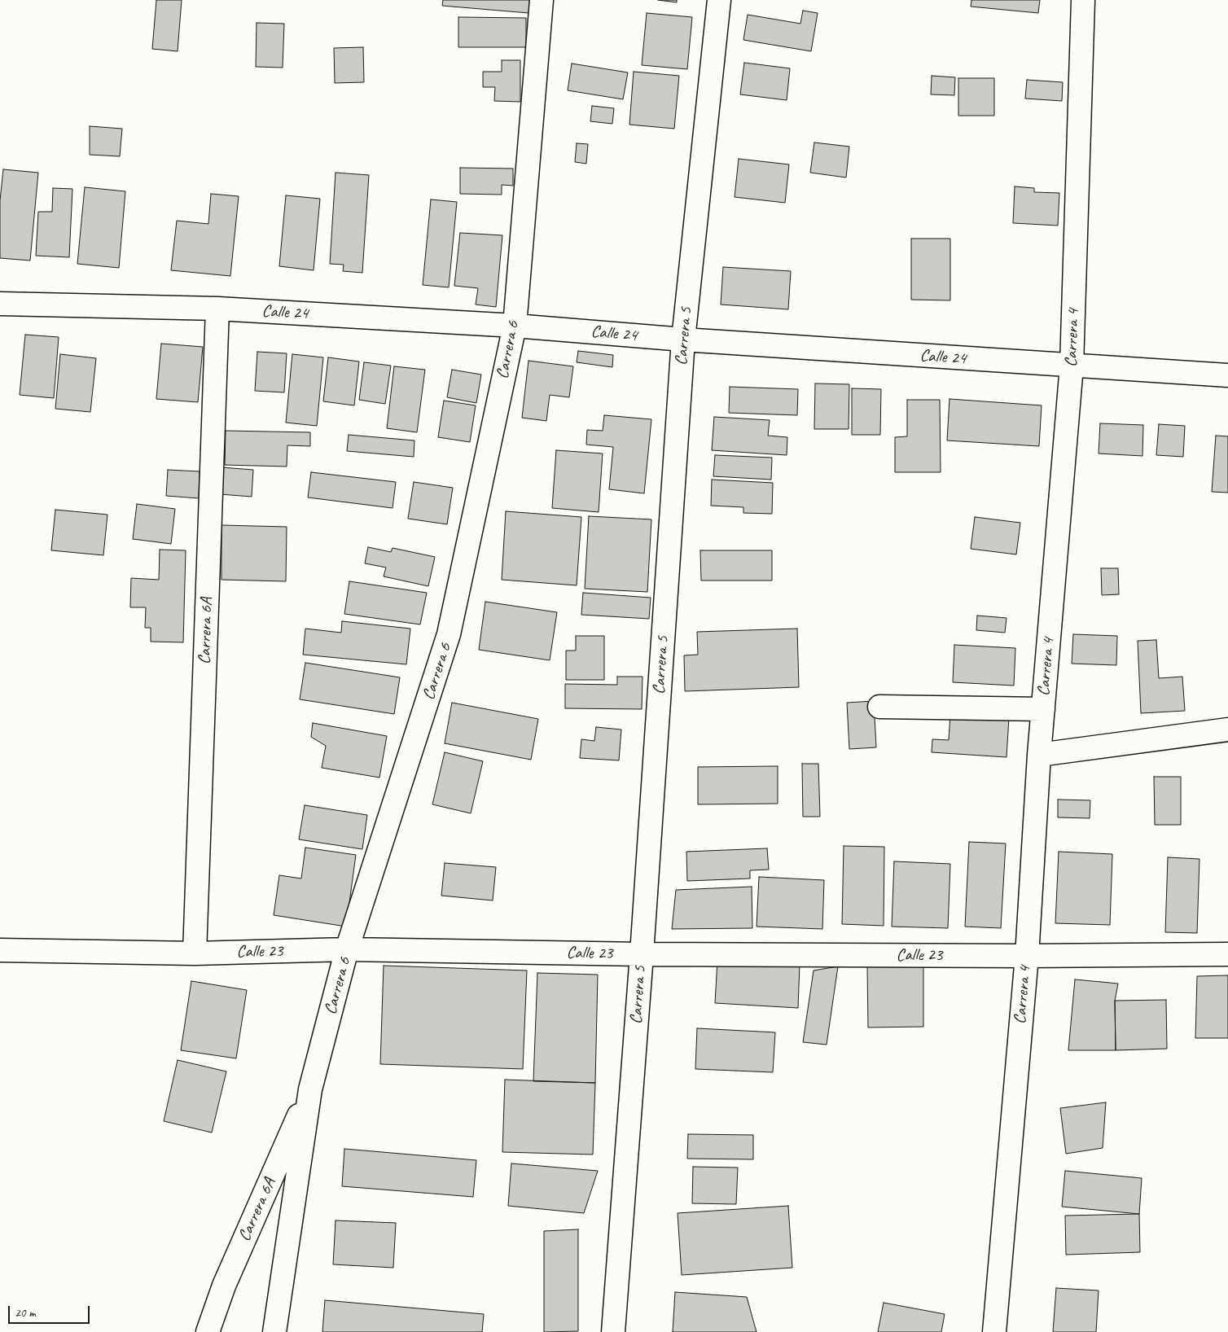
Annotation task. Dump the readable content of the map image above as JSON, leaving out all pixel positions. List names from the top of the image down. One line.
{"streets":{"street":["Calle 24","Carrera 5","Carrera 4","Carrera 6","Carrera 6A","Calle 23"]},"crossings":[["Calle 24","Carrera 5"],["Calle 24","Carrera 4"],["Calle 24","Carrera 6"],["Calle 24","Carrera 6A"],["Carrera 5","Calle 23"],["Carrera 4","Calle 23"],["Carrera 6","Carrera 6A"],["Carrera 6","Calle 23"],["Carrera 6A","Calle 23"]],"scale_bar":"20 m"}
